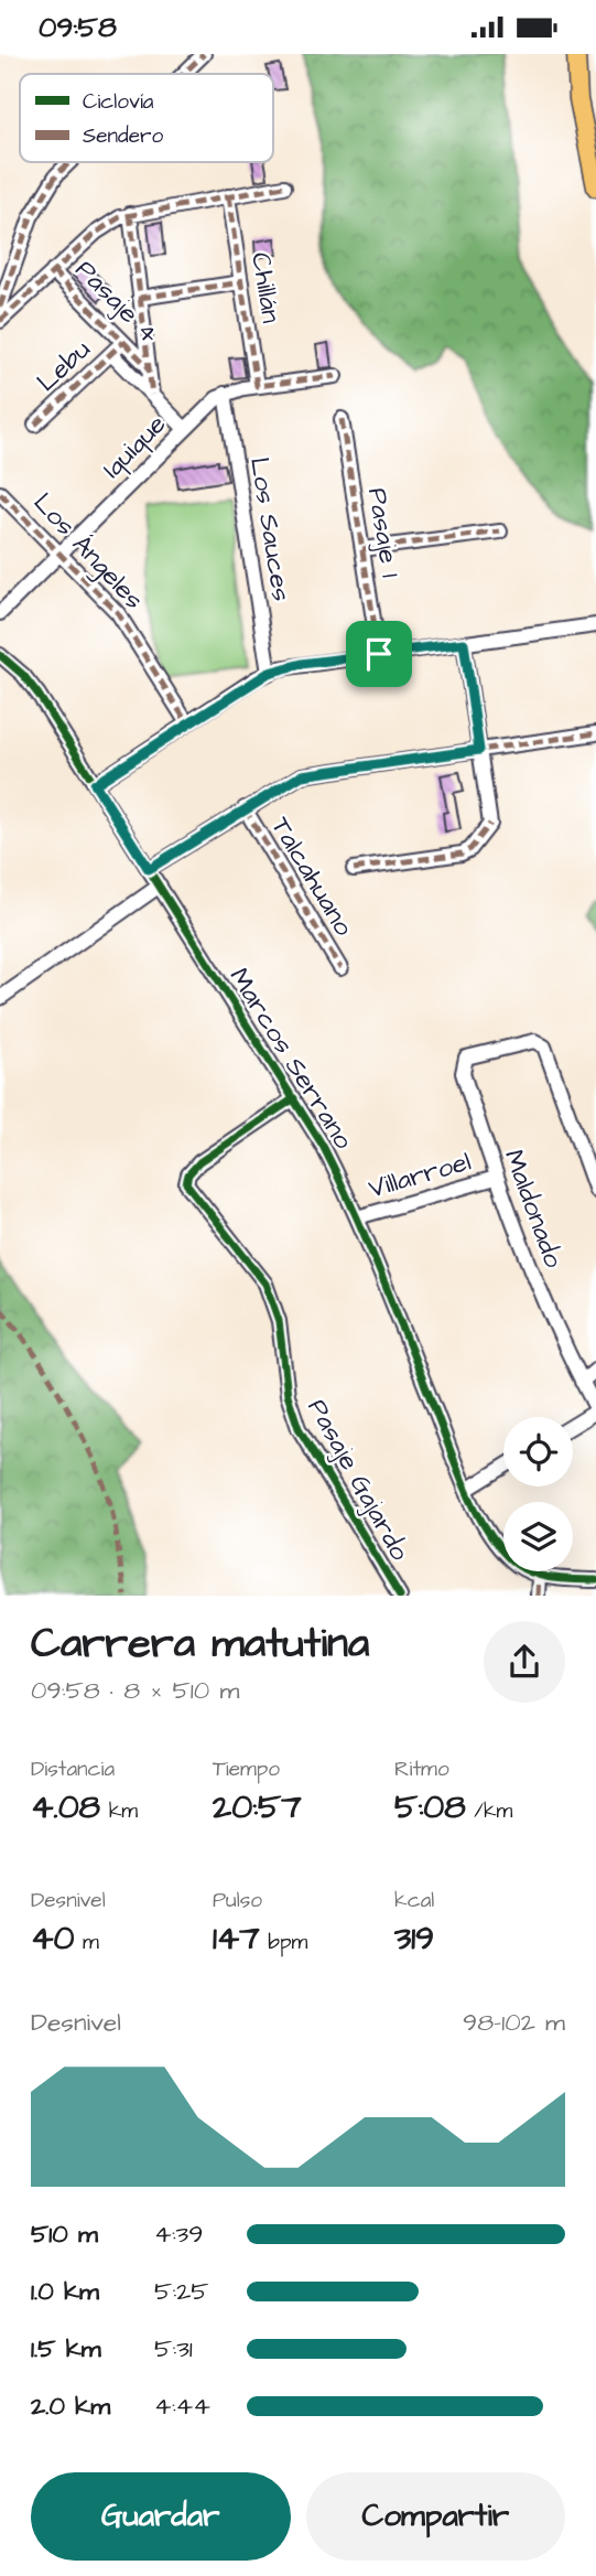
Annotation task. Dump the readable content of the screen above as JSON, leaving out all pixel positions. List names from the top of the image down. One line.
{"streets":{"street":["Chillán","Pasaje 4","Lebu","Iquique","Los Sauces","Pasaje 1","Los Ángeles","Talcahuano","Marcos Serrano","Villarroel","Maldonado","Pasaje Gajardo"]},"crossings":[["Chillán","Iquique"],["Pasaje 4","Lebu"],["Iquique","Los Sauces"],["Iquique","Los Ángeles"],["Marcos Serrano","Villarroel"],["Marcos Serrano","Pasaje Gajardo"],["Villarroel","Maldonado"]],"legend":["Ciclovía","Sendero"],"page":{"status":"09:58","heading":["Carrera matutina","09:58 · 8 × 510 m"],"stats":[["Distancia","4.08 km"],["Tiempo","20:57"],["Ritmo","5:08 /km"],["Desnivel","40 m"],["Pulso","147 bpm"],["kcal","319"]],"chart":["Desnivel","98–102 m"],"list":[{"name":"510 m","note":"4:39"},{"name":"1.0 km","note":"5:25"},{"name":"1.5 km","note":"5:31"},{"name":"2.0 km","note":"4:44"}],"buttons":["Guardar","Compartir"]}}
